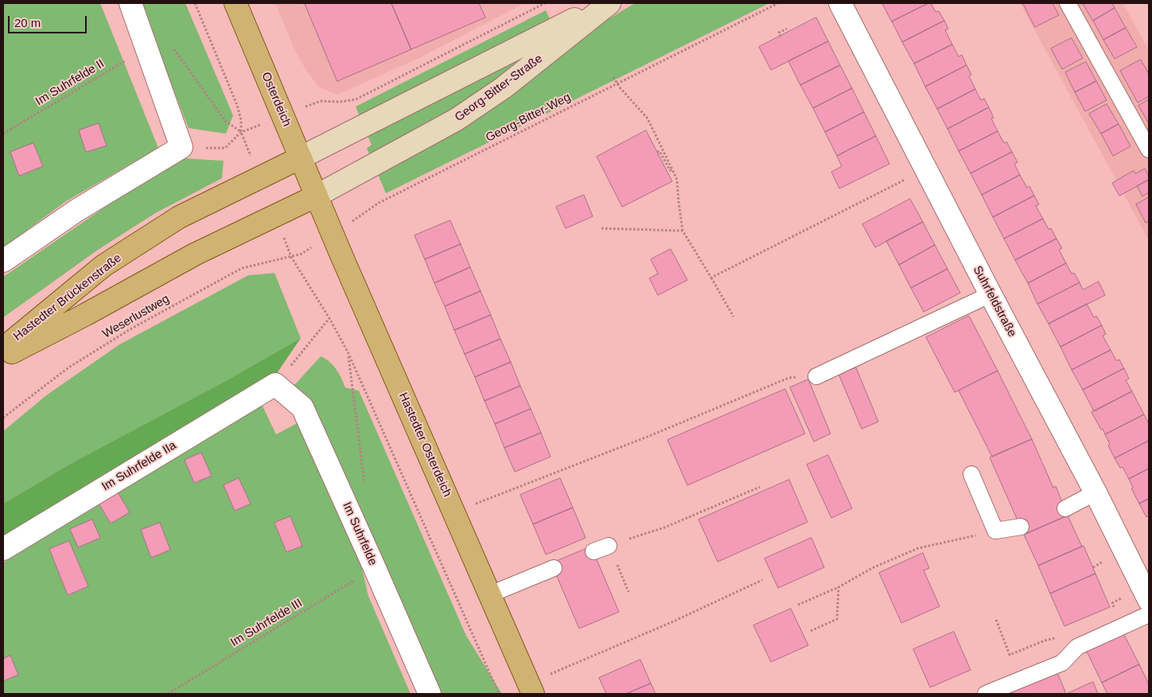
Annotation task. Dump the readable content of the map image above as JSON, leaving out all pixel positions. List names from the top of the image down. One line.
{"streets":{"main road":["Georg-Bitter-Straße","Osterdeich","Hastedter Brückenstraße","Hastedter Osterdeich"],"street":["Suhrfeldstraße","Im Suhrfelde IIa","Im Suhrfelde"],"path":["Im Suhrfelde II","Georg-Bitter-Weg","Weserlustweg","Im Suhrfelde III"]},"crossings":[["Georg-Bitter-Straße","Osterdeich"],["Georg-Bitter-Straße","Hastedter Brückenstraße"],["Georg-Bitter-Straße","Hastedter Osterdeich"],["Osterdeich","Hastedter Brückenstraße"],["Osterdeich","Hastedter Osterdeich"],["Georg-Bitter-Weg","Weserlustweg"],["Georg-Bitter-Weg","Hastedter Osterdeich"],["Hastedter Brückenstraße","Hastedter Osterdeich"],["Im Suhrfelde IIa","Im Suhrfelde"],["Im Suhrfelde","Im Suhrfelde III"]],"scale_bar":"20 m"}
